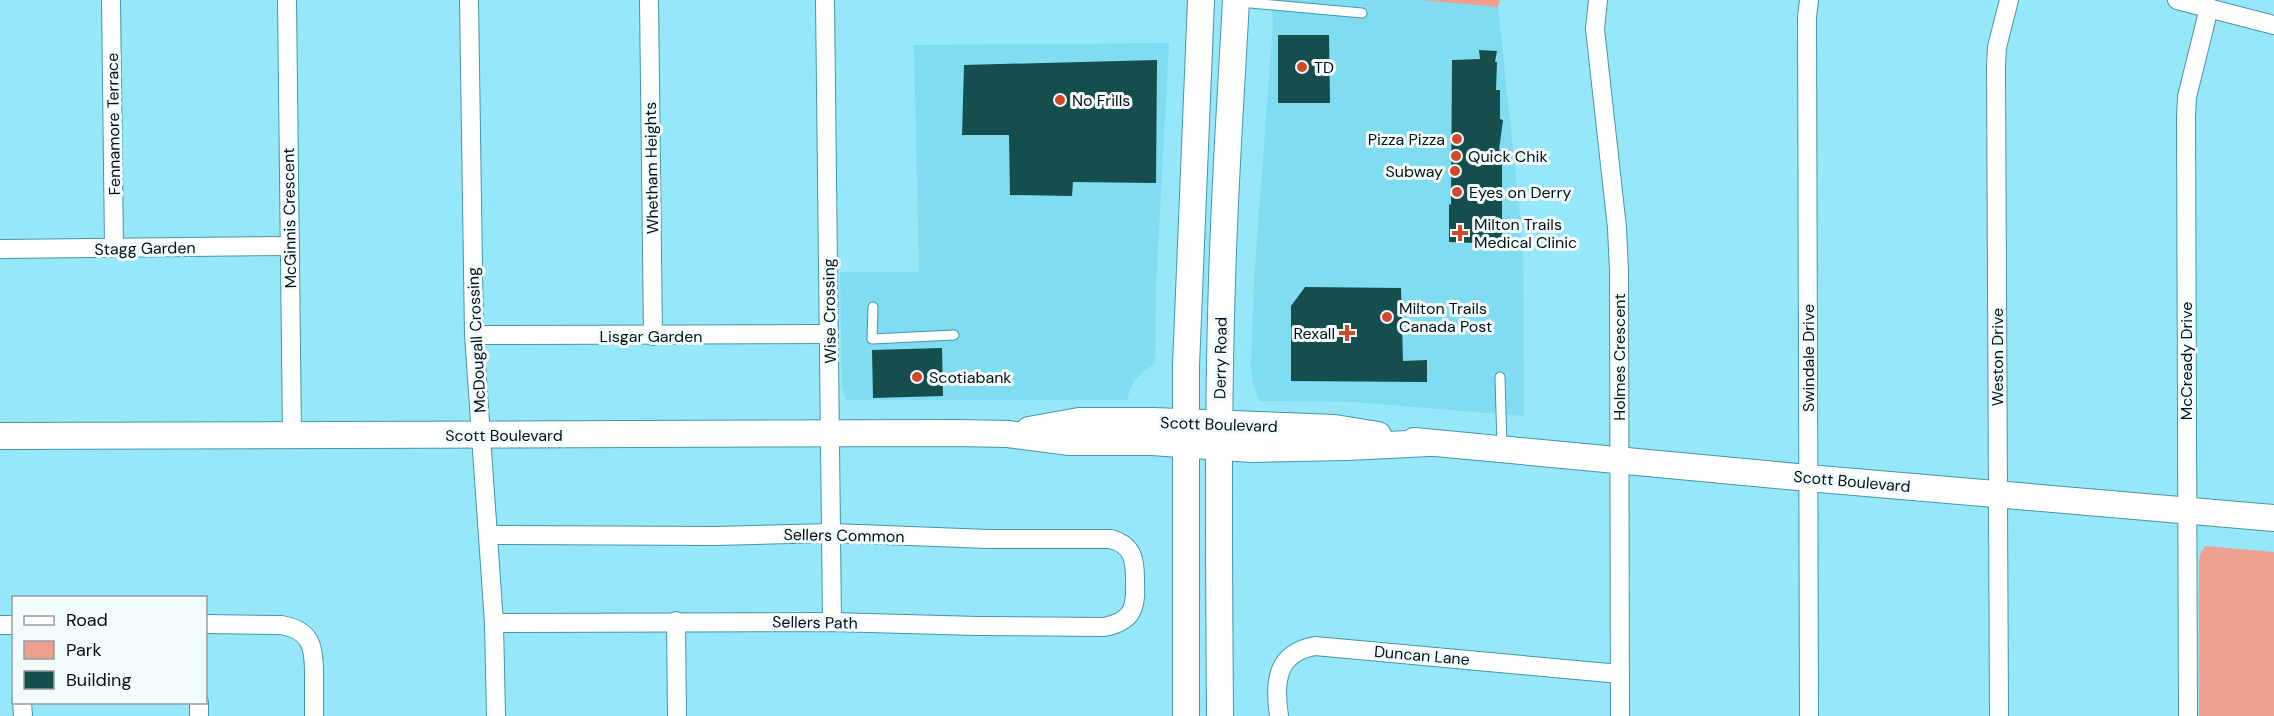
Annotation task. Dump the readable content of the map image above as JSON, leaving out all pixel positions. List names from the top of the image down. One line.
{"streets":{"street":["Fennamore Terrace","Whetham Heights","McGinnis Crescent","Stagg Garden","Wise Crossing","Lisgar Garden","McDougall Crossing","Holmes Crescent","Weston Drive","Derry Road","Swindale Drive","McCready Drive","Scott Boulevard","Sellers Common","Sellers Path","Duncan Lane"]},"crossings":[["Fennamore Terrace","Stagg Garden"],["Whetham Heights","Lisgar Garden"],["McGinnis Crescent","Stagg Garden"],["McGinnis Crescent","Scott Boulevard"],["Wise Crossing","Lisgar Garden"],["Wise Crossing","Scott Boulevard"],["Wise Crossing","Sellers Common"],["Wise Crossing","Sellers Path"],["Lisgar Garden","McDougall Crossing"],["McDougall Crossing","Scott Boulevard"],["McDougall Crossing","Sellers Common"],["McDougall Crossing","Sellers Path"],["Holmes Crescent","Scott Boulevard"],["Holmes Crescent","Duncan Lane"],["Weston Drive","Scott Boulevard"],["Derry Road","Scott Boulevard"],["Swindale Drive","Scott Boulevard"],["McCready Drive","Scott Boulevard"],["Sellers Common","Sellers Path"]],"places":{"other":["TD","No Frills","Pizza Pizza","Quick Chik","Subway","Eyes on Derry","Milton Trails Canada Post","Scotiabank"],"health":["Milton Trails Medical Clinic","Rexall"]},"legend":["Road","Park","Building"]}
